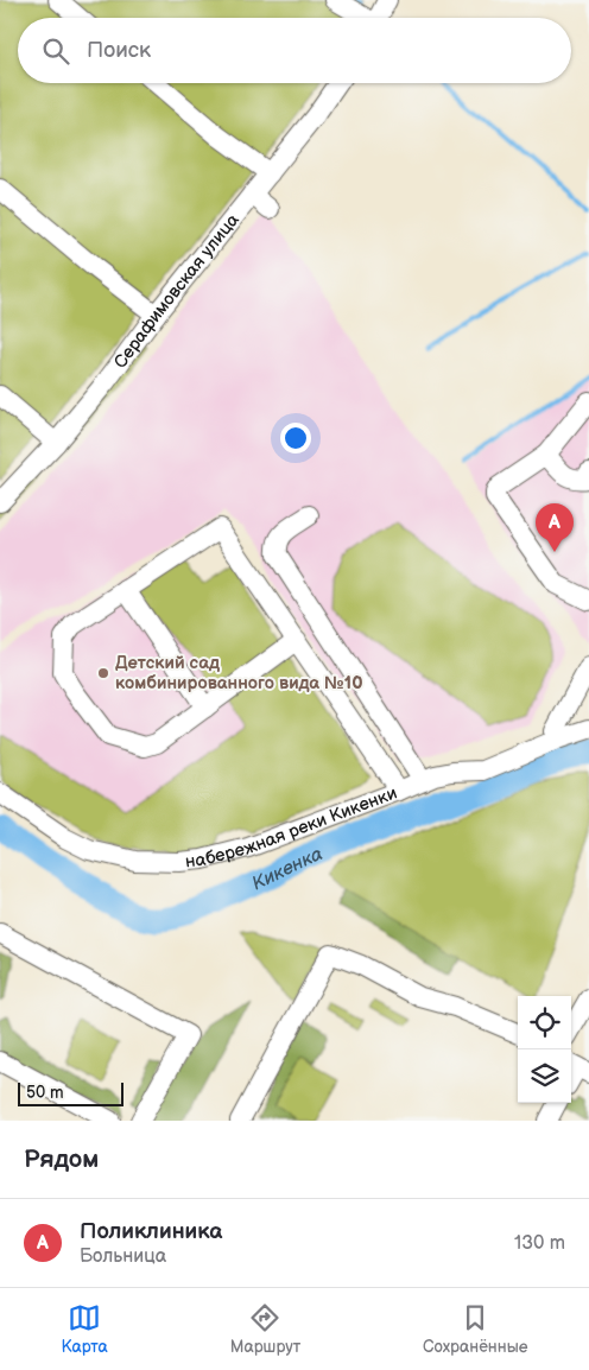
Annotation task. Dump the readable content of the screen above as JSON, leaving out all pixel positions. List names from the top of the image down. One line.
{"streets":{"street":["Серафимовская улица","набережная реки Кикенки"]},"water":["Кикенка"],"places":["Детский сад комбинированного вида №10"],"scale_bar":"50 m","page":{"search":"Поиск","pins":"A","scale":"50 m","heading":"Рядом","list":[{"mark":"A","name":"Поликлиника","note":"Больница","value":"130 m"}],"nav":["Карта","Маршрут","Сохранённые"]}}
